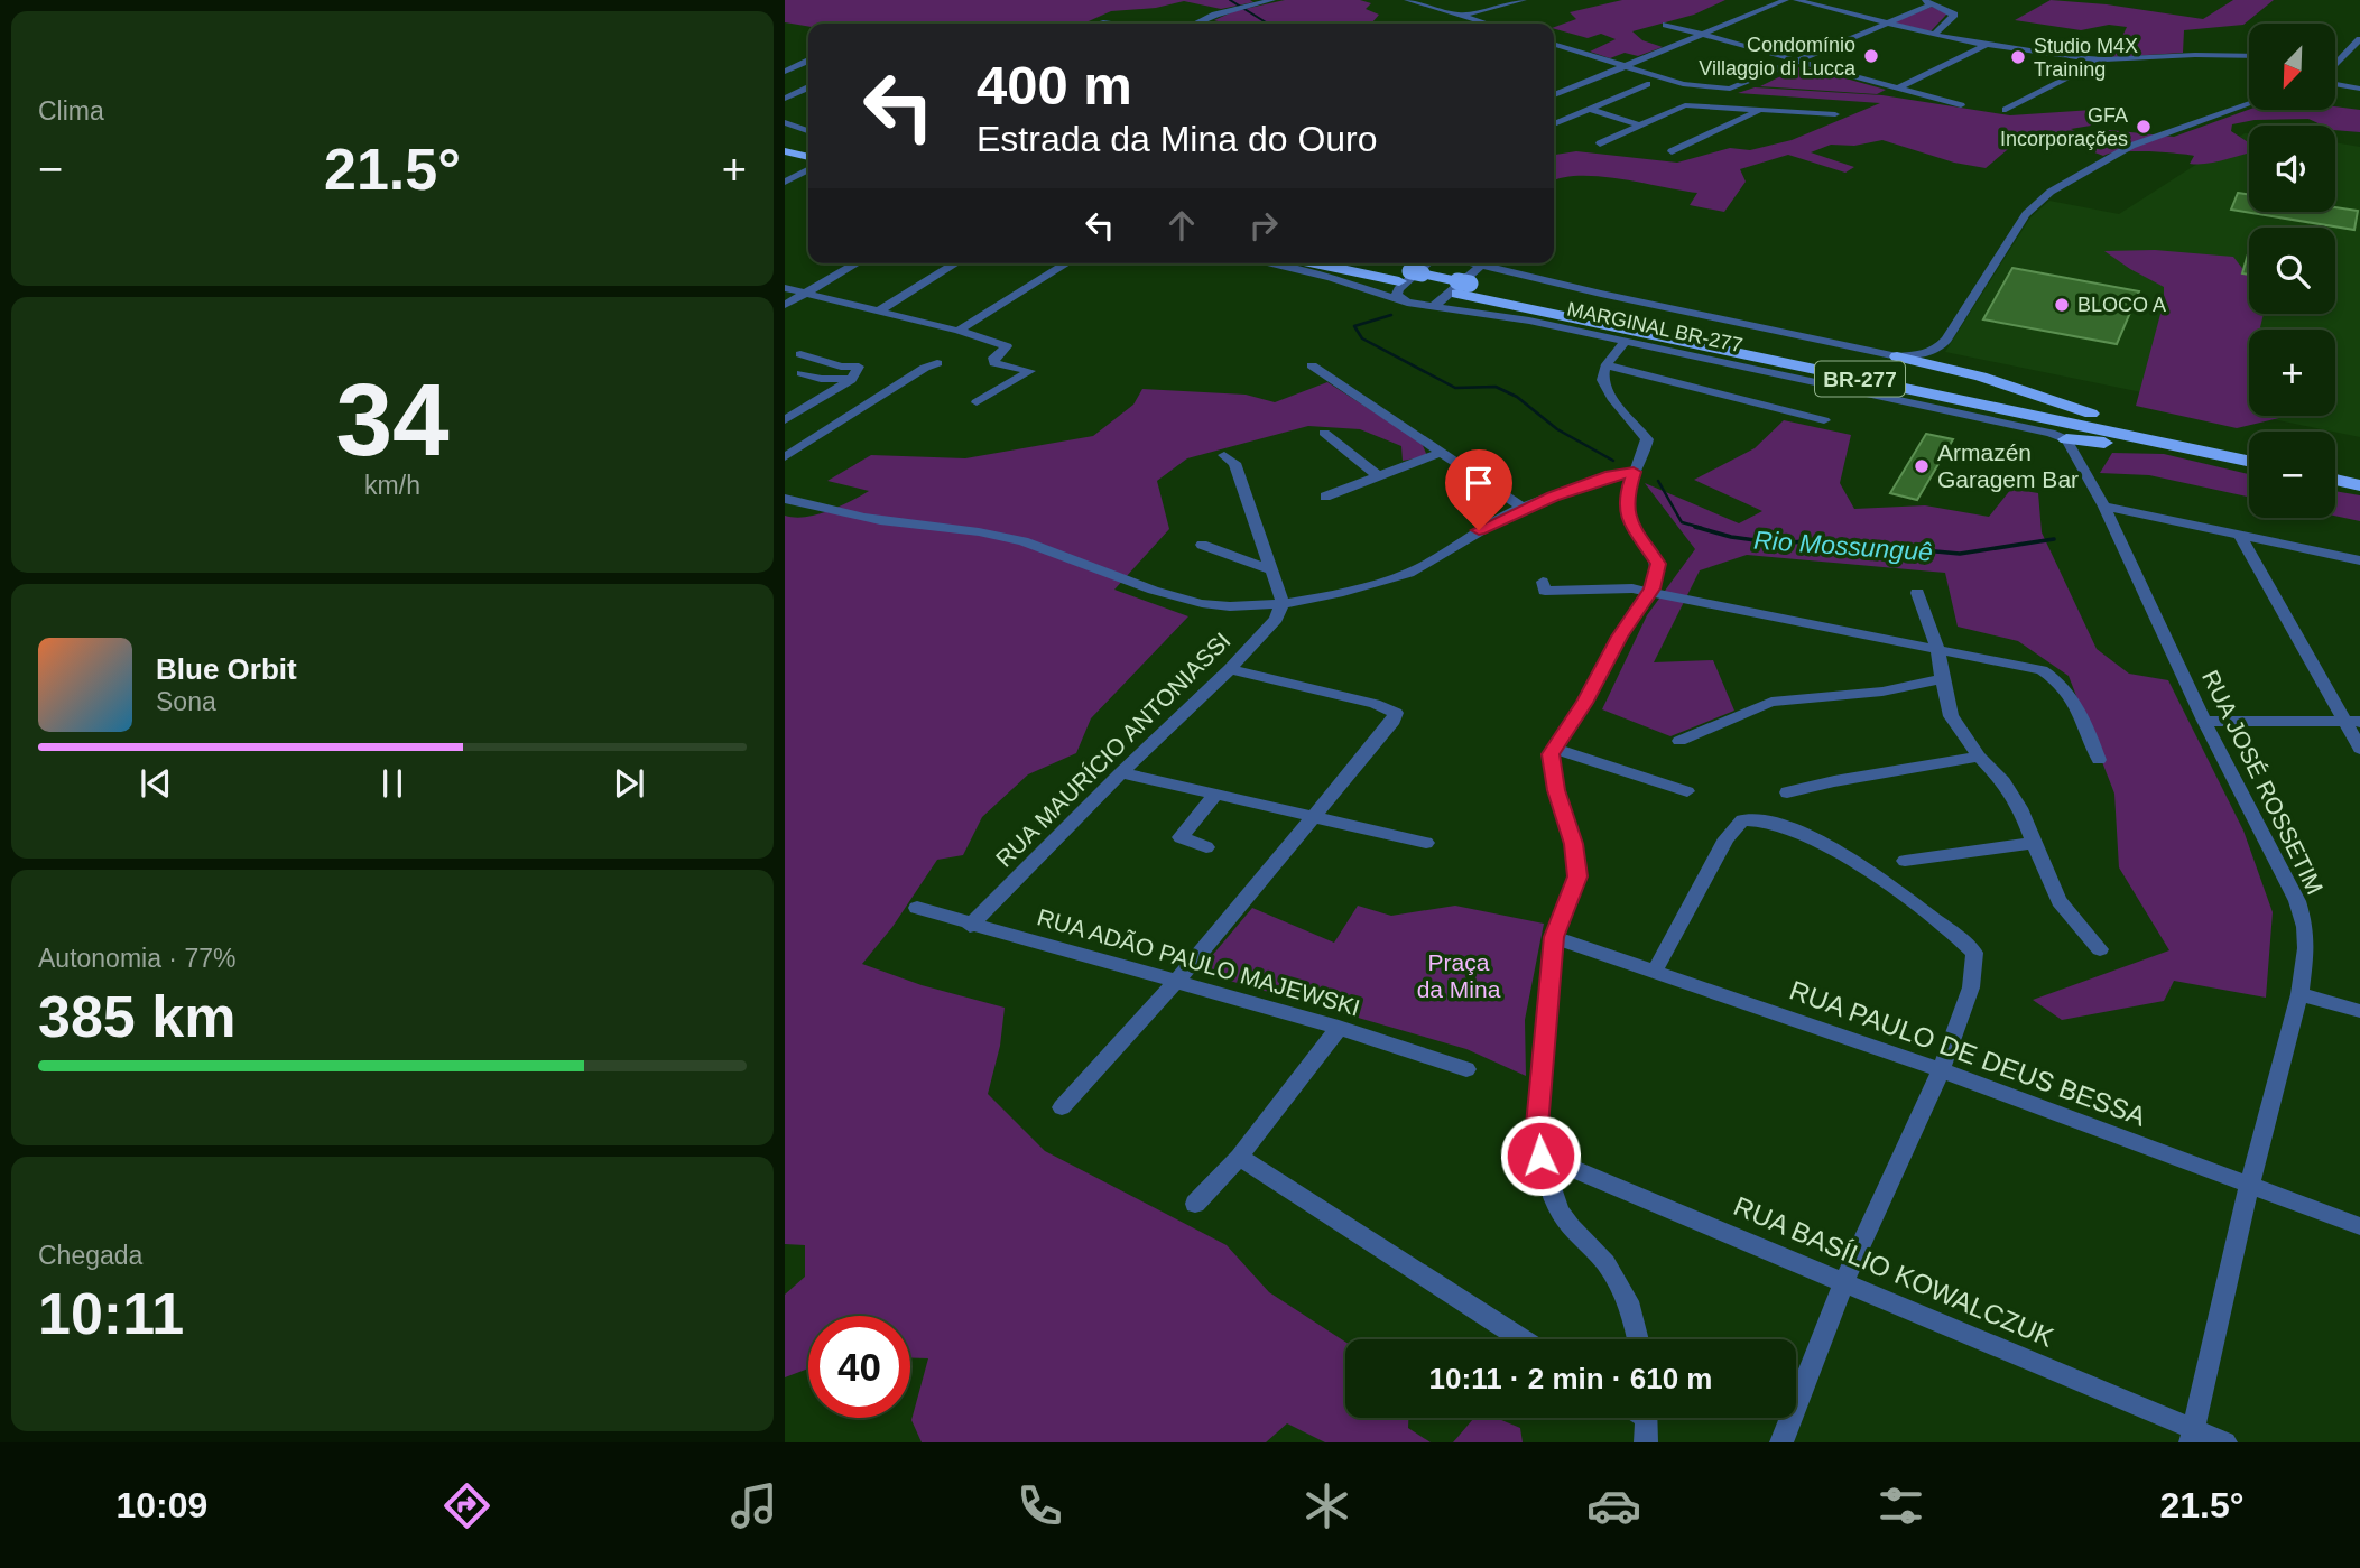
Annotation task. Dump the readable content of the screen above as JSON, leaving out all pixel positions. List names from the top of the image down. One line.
{"streets":{"highway":["BR-277"],"street":["MARGINAL BR-277","RUA MAURÍCIO ANTONIASSI","RUA JOSÉ ROSSETIM","RUA ADÃO PAULO MAJEWSKI","RUA PAULO DE DEUS BESSA","RUA BASÍLIO KOWALCZUK"]},"crossings":[["MARGINAL BR-277","RUA JOSÉ ROSSETIM"],["RUA MAURÍCIO ANTONIASSI","RUA ADÃO PAULO MAJEWSKI"],["RUA JOSÉ ROSSETIM","RUA PAULO DE DEUS BESSA"],["RUA JOSÉ ROSSETIM","RUA BASÍLIO KOWALCZUK"]],"water":["Rio Mossunguê"],"parks":["Praça da Mina"],"places":["Condomínio Villaggio di Lucca","Studio M4X Training","GFA Incorporações","BLOCO A","Armazén Garagem Bar"],"north":"bottom left","page":{"tile":["Clima",["34","km/h"],["Autonomia · 77%","385 km"],["Chegada","10:11"]],"map_buttons":["+","−"],"turn":["400 m","Estrada da Mina do Ouro"],"heat":["−","21.5°","+"],"song":["Blue Orbit","Sona"],"limit":"40","trip":"10:11 · 2 min · 610 m","tabs":["10:09","21.5°"]}}
